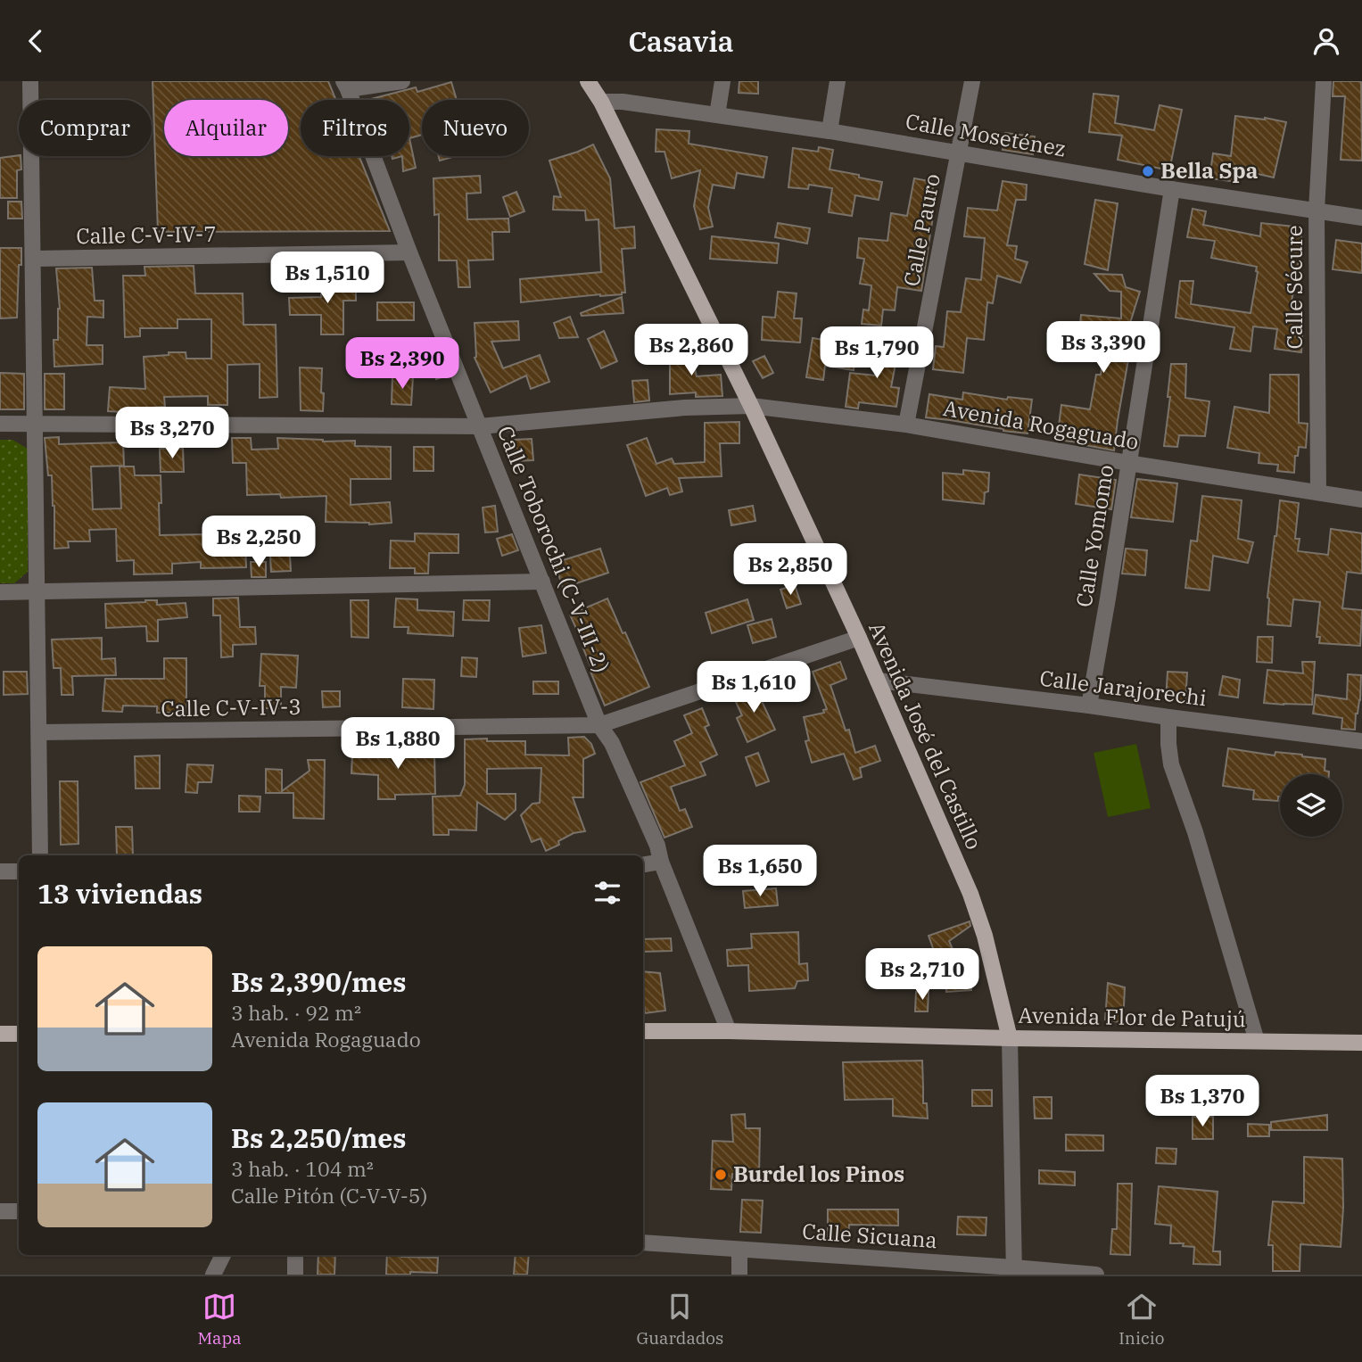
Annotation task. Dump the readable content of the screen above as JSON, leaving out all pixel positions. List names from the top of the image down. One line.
{"streets":{"main road":["Avenida José del Castillo","Avenida Flor de Patujú"],"street":["Calle Moseténez","Calle Pauro","Calle C-V-IV-7","Calle Sécure","Avenida Rogaguado","Calle Yomomo","Calle Toborochi (C-V-III-2)","Calle Jarajorechi","Calle C-V-IV-3","Calle Sicuana"]},"crossings":[["Calle Moseténez","Calle Pauro"],["Calle Moseténez","Calle Sécure"],["Calle Moseténez","Calle Yomomo"],["Calle Moseténez","Avenida José del Castillo"],["Calle Pauro","Avenida Rogaguado"],["Calle C-V-IV-7","Calle Toborochi (C-V-III-2)"],["Calle Sécure","Avenida Rogaguado"],["Avenida Rogaguado","Calle Yomomo"],["Avenida Rogaguado","Calle Toborochi (C-V-III-2)"],["Avenida Rogaguado","Avenida José del Castillo"],["Calle Yomomo","Calle Jarajorechi"],["Calle Toborochi (C-V-III-2)","Calle C-V-IV-3"],["Calle Toborochi (C-V-III-2)","Avenida Flor de Patujú"],["Calle Jarajorechi","Avenida José del Castillo"],["Calle C-V-IV-3","Avenida José del Castillo"],["Avenida José del Castillo","Avenida Flor de Patujú"],["Avenida José del Castillo","Calle Sicuana"]],"places":["Bella Spa","Burdel los Pinos"],"page":{"header":"Casavia","chip":["Comprar","Alquilar","Filtros","Nuevo"],"price":["Bs 1,510","Bs 3,390","Bs 2,860","Bs 1,790","Bs 2,390","Bs 3,270","Bs 2,250","Bs 2,850","Bs 1,610","Bs 1,880","Bs 1,650","Bs 2,710","Bs 1,370"],"heading":"13 viviendas","list":[{"name":"Bs 2,390/mes","note":"3 hab. · 92 m² · Avenida Rogaguado"},{"name":"Bs 2,250/mes","note":"3 hab. · 104 m² · Calle Pitón (C-V-V-5)"}],"tabs":["Mapa","Guardados","Inicio"]}}
